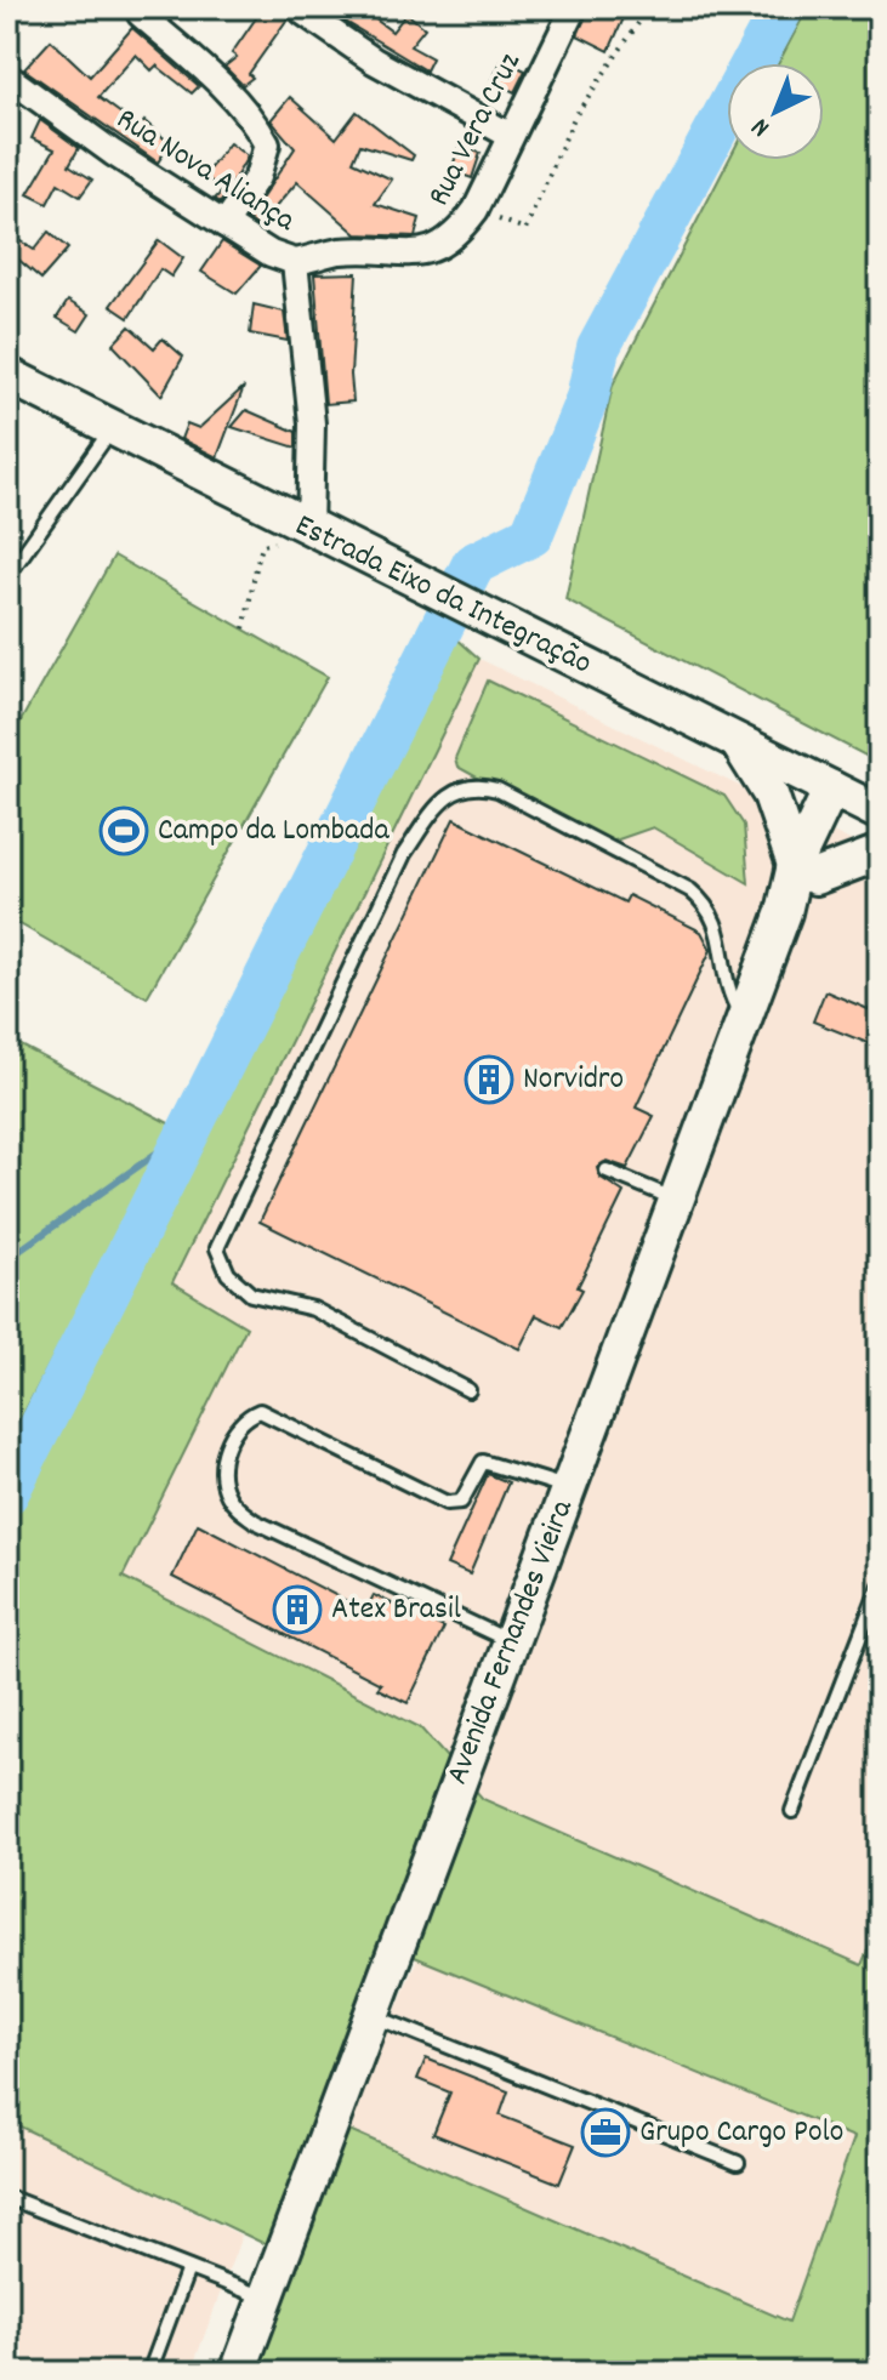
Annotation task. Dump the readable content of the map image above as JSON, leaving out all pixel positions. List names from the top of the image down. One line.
{"streets":{"main road":["Estrada Eixo da Integração","Avenida Fernandes Vieira"],"street":["Rua Vera Cruz","Rua Nova Aliança"]},"crossings":[["Rua Vera Cruz","Rua Nova Aliança"],["Rua Nova Aliança","Estrada Eixo da Integração"],["Estrada Eixo da Integração","Avenida Fernandes Vieira"]],"places":{"sports":["Campo da Lombada"],"building":["Norvidro","Atex Brasil"],"office":["Grupo Cargo Polo"]},"north":"bottom left"}
